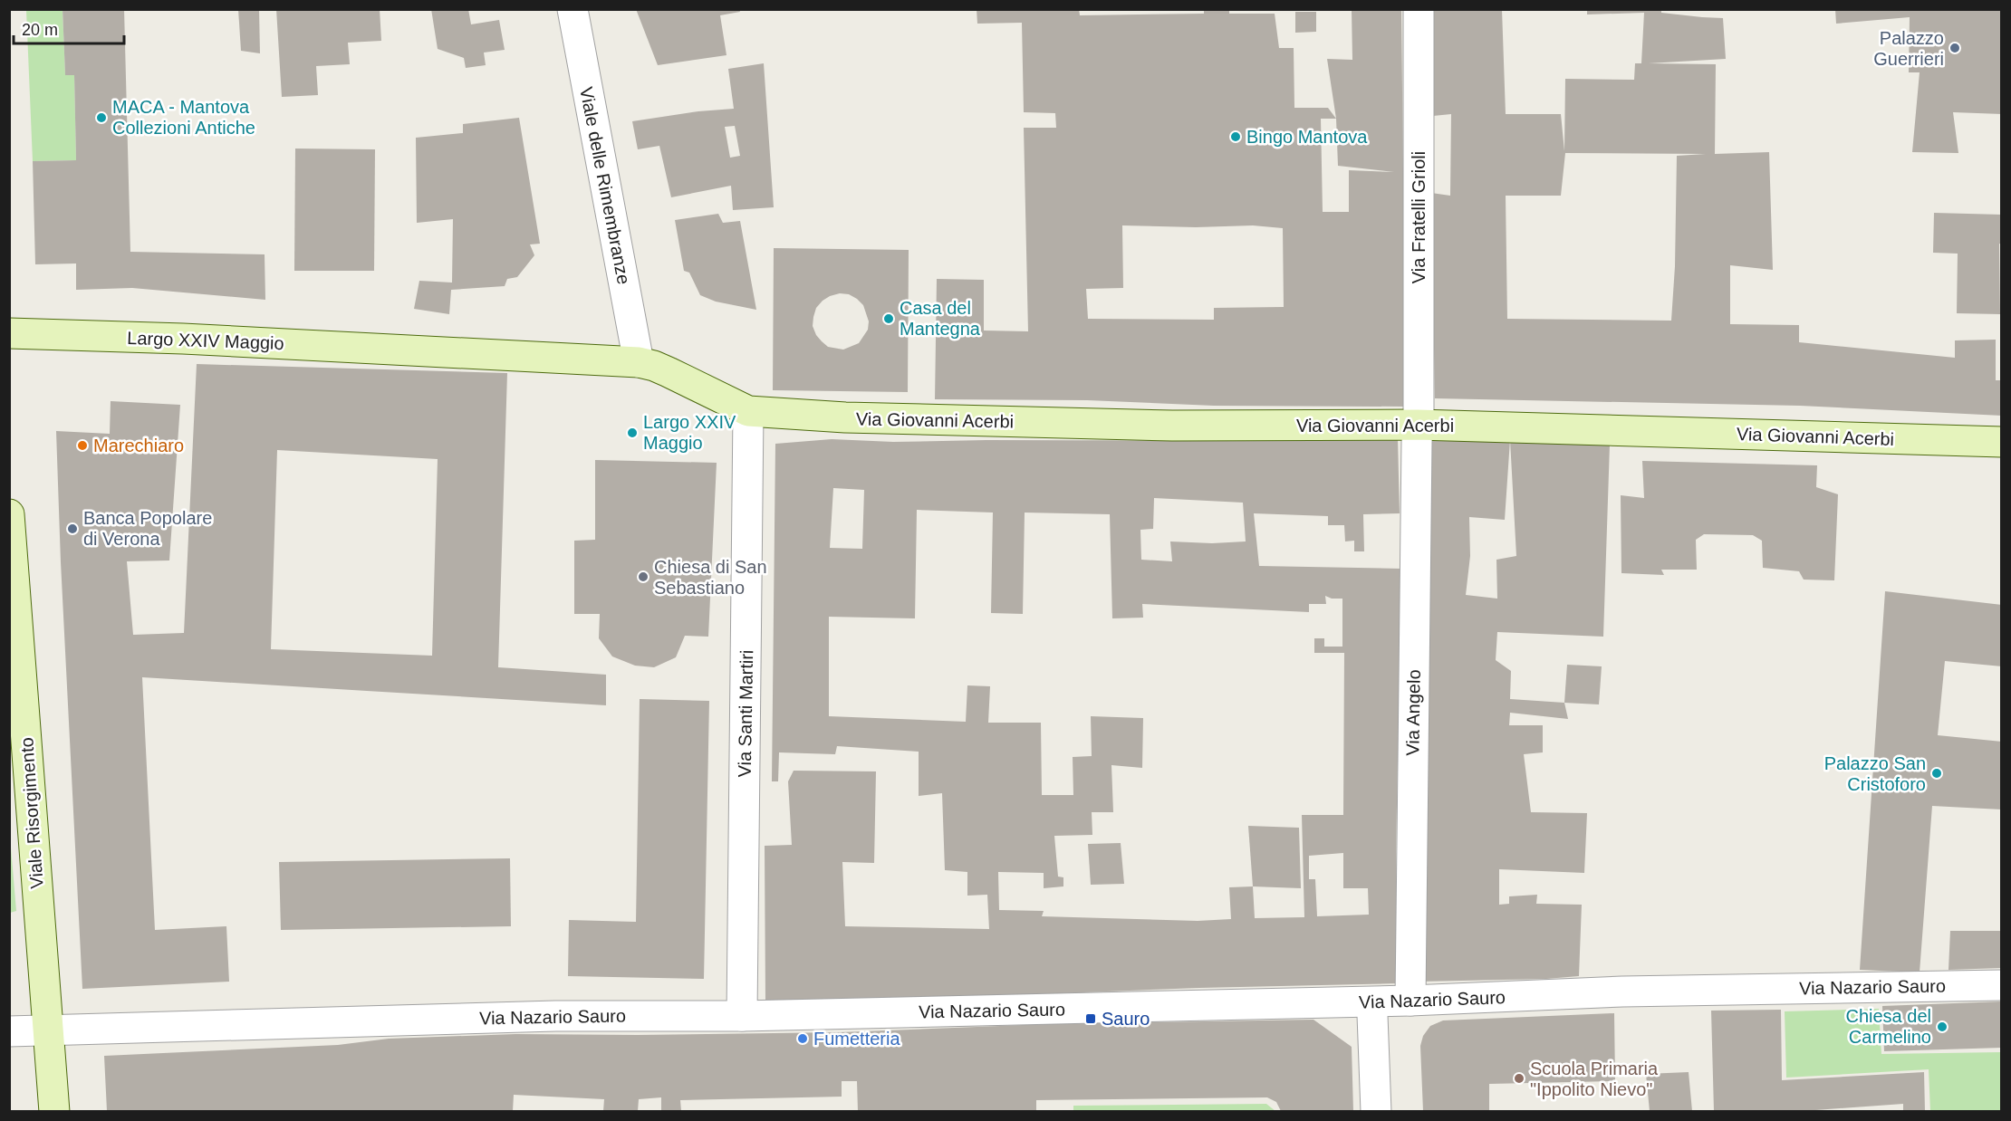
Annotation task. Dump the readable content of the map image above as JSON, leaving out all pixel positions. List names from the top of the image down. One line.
{"streets":{"street":["Viale delle Rimembranze","Via Fratelli Grioli","Largo XXIV Maggio","Via Giovanni Acerbi","Via Angelo","Via Santi Martiri","Viale Risorgimento","Via Nazario Sauro"]},"crossings":[["Viale delle Rimembranze","Largo XXIV Maggio"],["Via Fratelli Grioli","Via Giovanni Acerbi"],["Via Fratelli Grioli","Via Angelo"],["Largo XXIV Maggio","Via Giovanni Acerbi"],["Largo XXIV Maggio","Via Santi Martiri"],["Via Giovanni Acerbi","Via Angelo"],["Via Giovanni Acerbi","Via Santi Martiri"],["Via Angelo","Via Nazario Sauro"],["Via Santi Martiri","Via Nazario Sauro"],["Viale Risorgimento","Via Nazario Sauro"]],"places":{"other":["Palazzo Guerrieri","MACA - Mantova Collezioni Antiche","Bingo Mantova","Casa del Mantegna","Largo XXIV Maggio","Marechiaro","Banca Popolare di Verona","Chiesa di San Sebastiano","Palazzo San Cristoforo","Chiesa del Carmelino","Fumetteria","Scuola Primaria \"Ippolito Nievo\""],"transit":["Sauro"]},"scale_bar":"20 m"}
